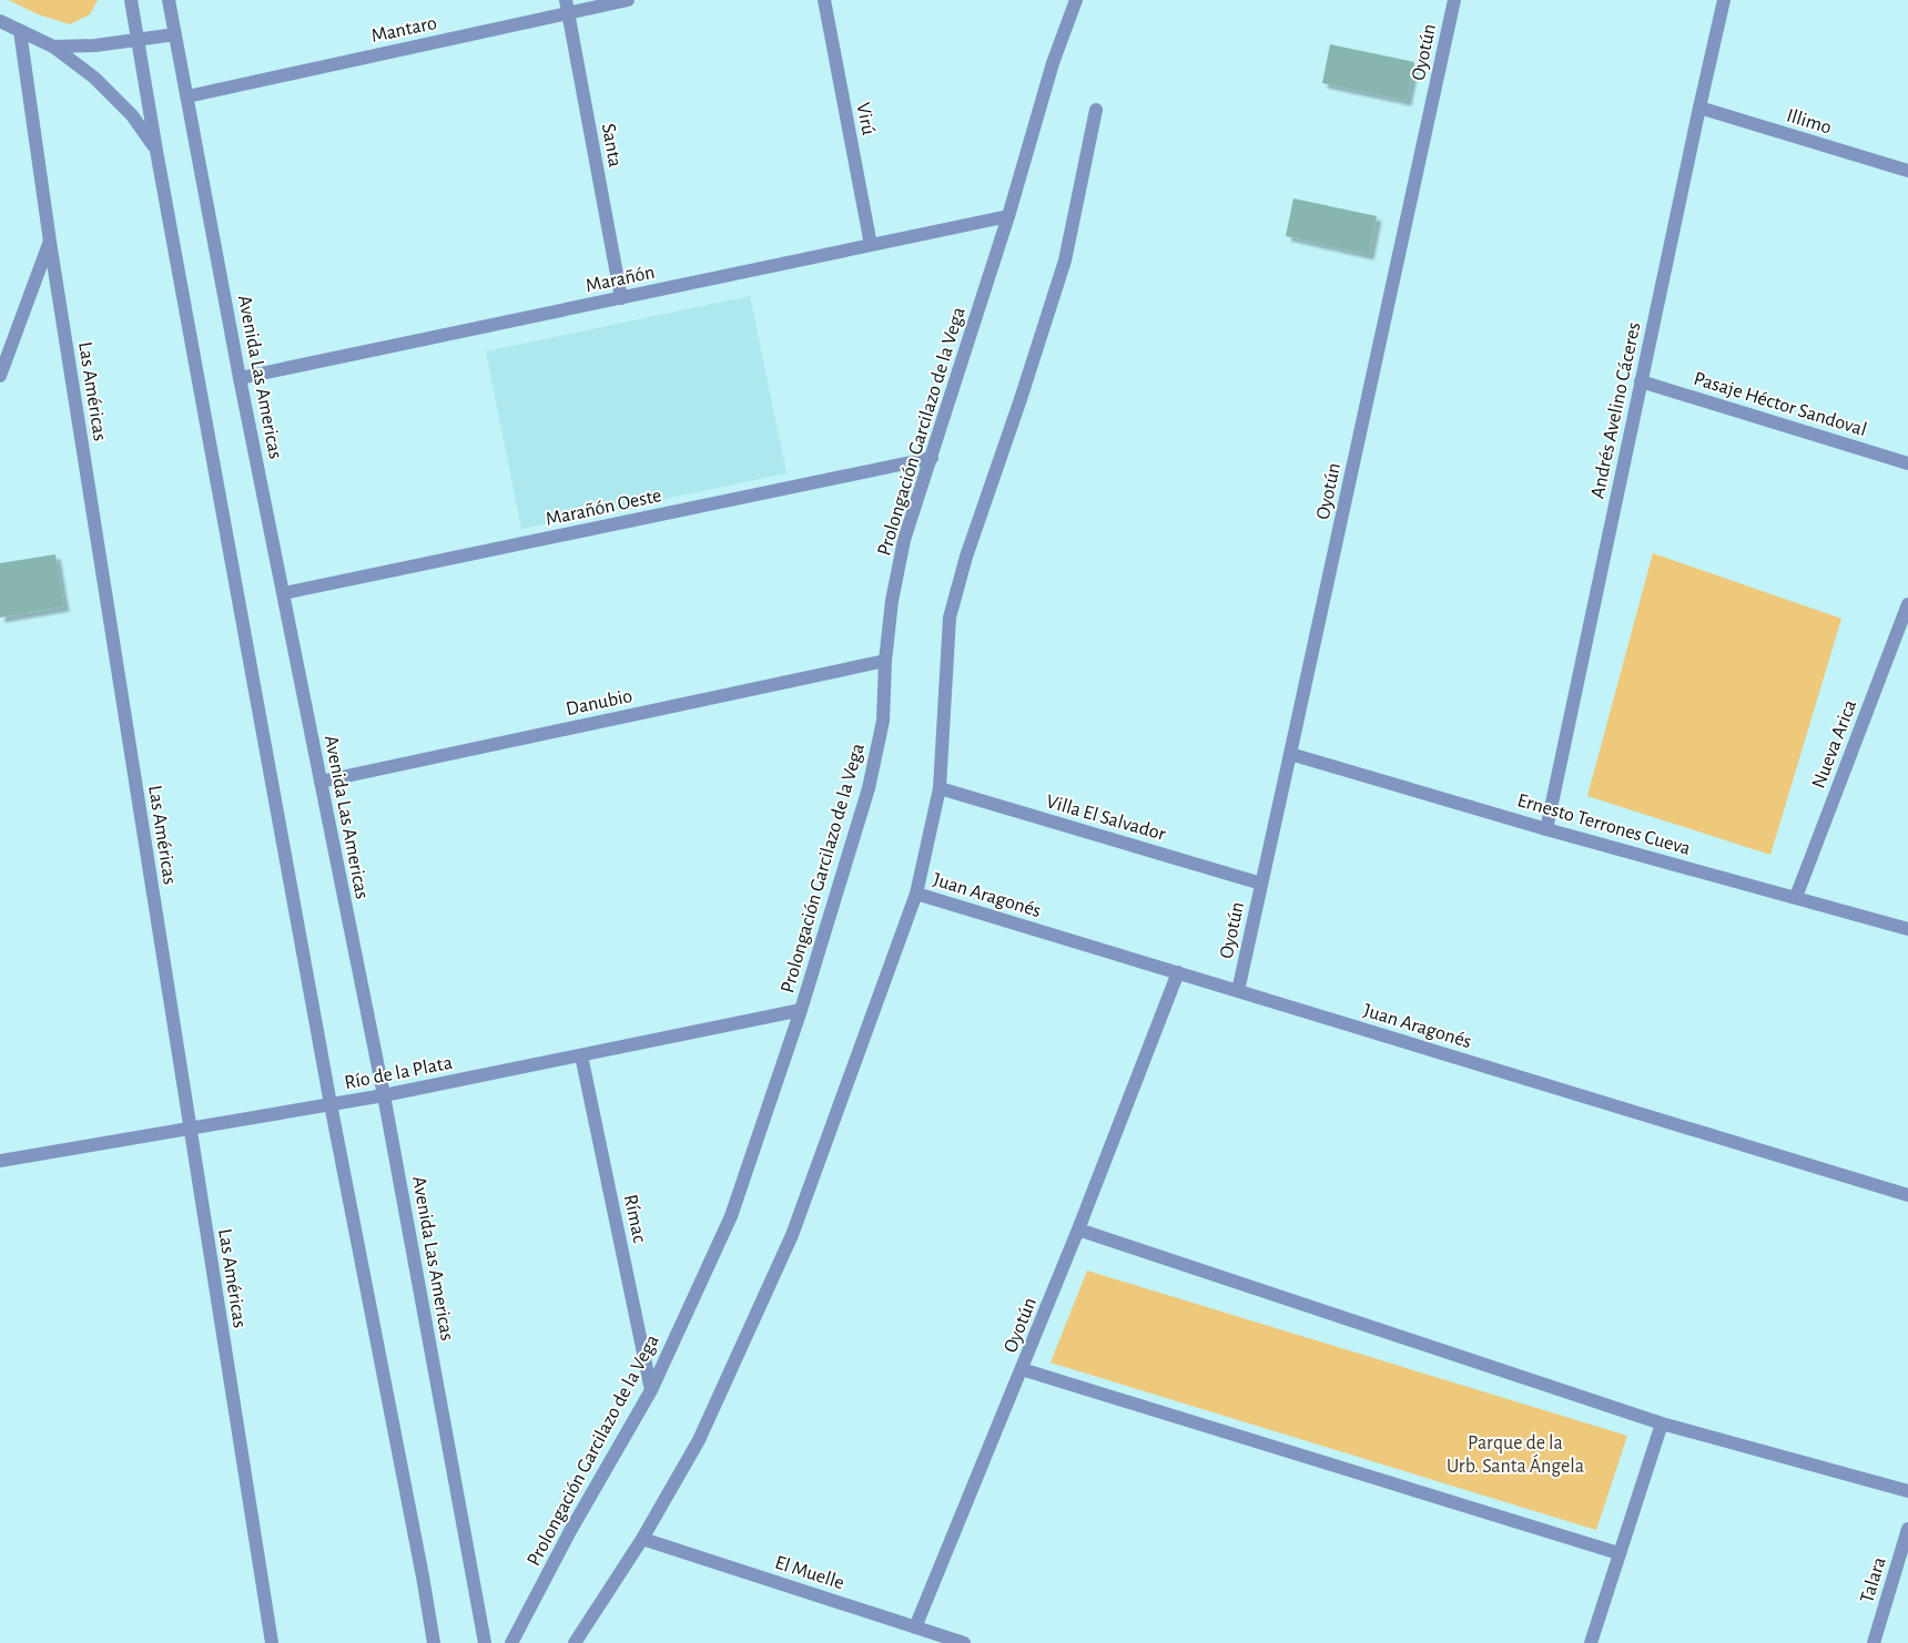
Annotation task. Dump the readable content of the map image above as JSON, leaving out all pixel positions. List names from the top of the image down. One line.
{"streets":{"street":["Mantaro","Oyotún","Virú","Illimo","Santa","Marañón","Avenida Las Americas","Las Américas","Pasaje Héctor Sandoval","Andrés Avelino Cáceres","Prolongación Garcilazo de la Vega","Marañón Oeste","Danubio","Nueva Arica","Villa El Salvador","Ernesto Terrones Cueva","Juan Aragonés","Río de la Plata","Rímac","El Muelle","Talara"]},"crossings":[["Mantaro","Santa"],["Mantaro","Avenida Las Americas"],["Oyotún","Villa El Salvador"],["Oyotún","Ernesto Terrones Cueva"],["Oyotún","Juan Aragonés"],["Oyotún","El Muelle"],["Virú","Marañón"],["Illimo","Andrés Avelino Cáceres"],["Santa","Marañón"],["Marañón","Avenida Las Americas"],["Marañón","Prolongación Garcilazo de la Vega"],["Avenida Las Americas","Marañón Oeste"],["Avenida Las Americas","Danubio"],["Avenida Las Americas","Río de la Plata"],["Las Américas","Río de la Plata"],["Pasaje Héctor Sandoval","Andrés Avelino Cáceres"],["Andrés Avelino Cáceres","Ernesto Terrones Cueva"],["Prolongación Garcilazo de la Vega","Marañón Oeste"],["Prolongación Garcilazo de la Vega","Danubio"],["Prolongación Garcilazo de la Vega","Río de la Plata"],["Prolongación Garcilazo de la Vega","Rímac"],["Nueva Arica","Ernesto Terrones Cueva"],["Río de la Plata","Rímac"]],"parks":["Parque de la Urb. Santa Ángela"]}
